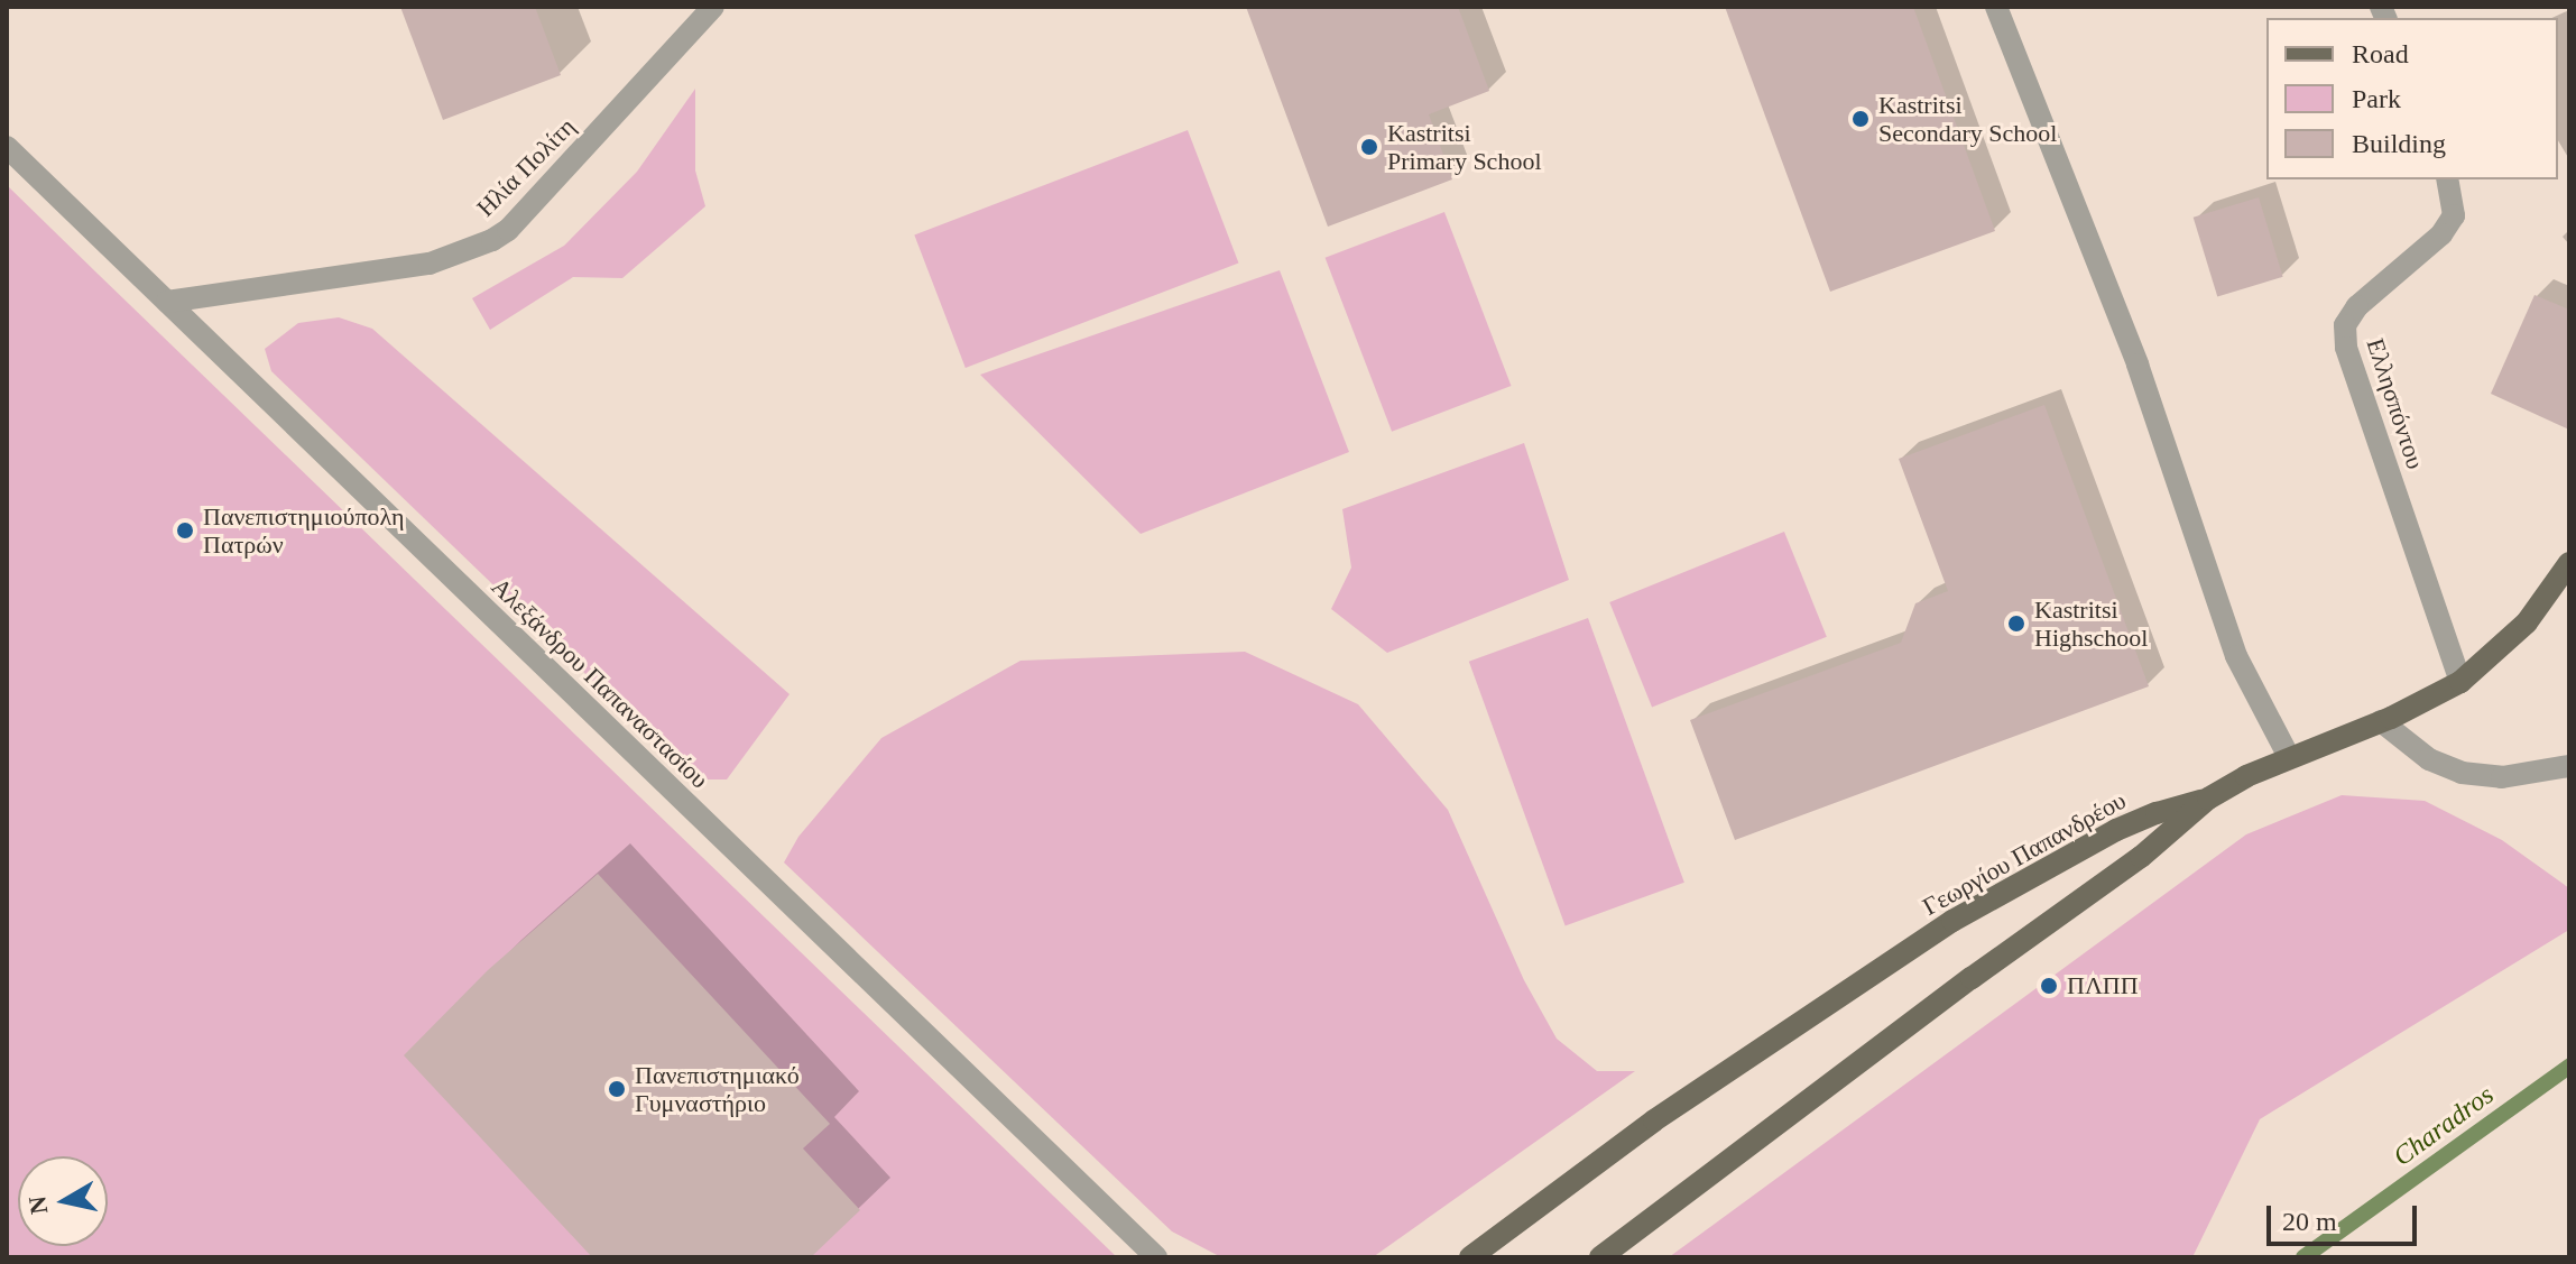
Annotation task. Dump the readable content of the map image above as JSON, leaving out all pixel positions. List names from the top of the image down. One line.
{"streets":{"main road":["Γεωργίου Παπανδρέου"],"street":["Ηλία Πολίτη","Ελλησπόντου","Αλεξάνδρου Παπαναστασίου"]},"crossings":[["Ηλία Πολίτη","Αλεξάνδρου Παπαναστασίου"]],"water":["Charadros"],"places":["Kastritsi Secondary School","Kastritsi Primary School","Πανεπιστημιούπολη Πατρών","Kastritsi Highschool","ΠΛΠΠ","Πανεπιστημιακό Γυμναστήριο"],"legend":["Road","Park","Building"],"scale_bar":"20 m","north":"left"}
